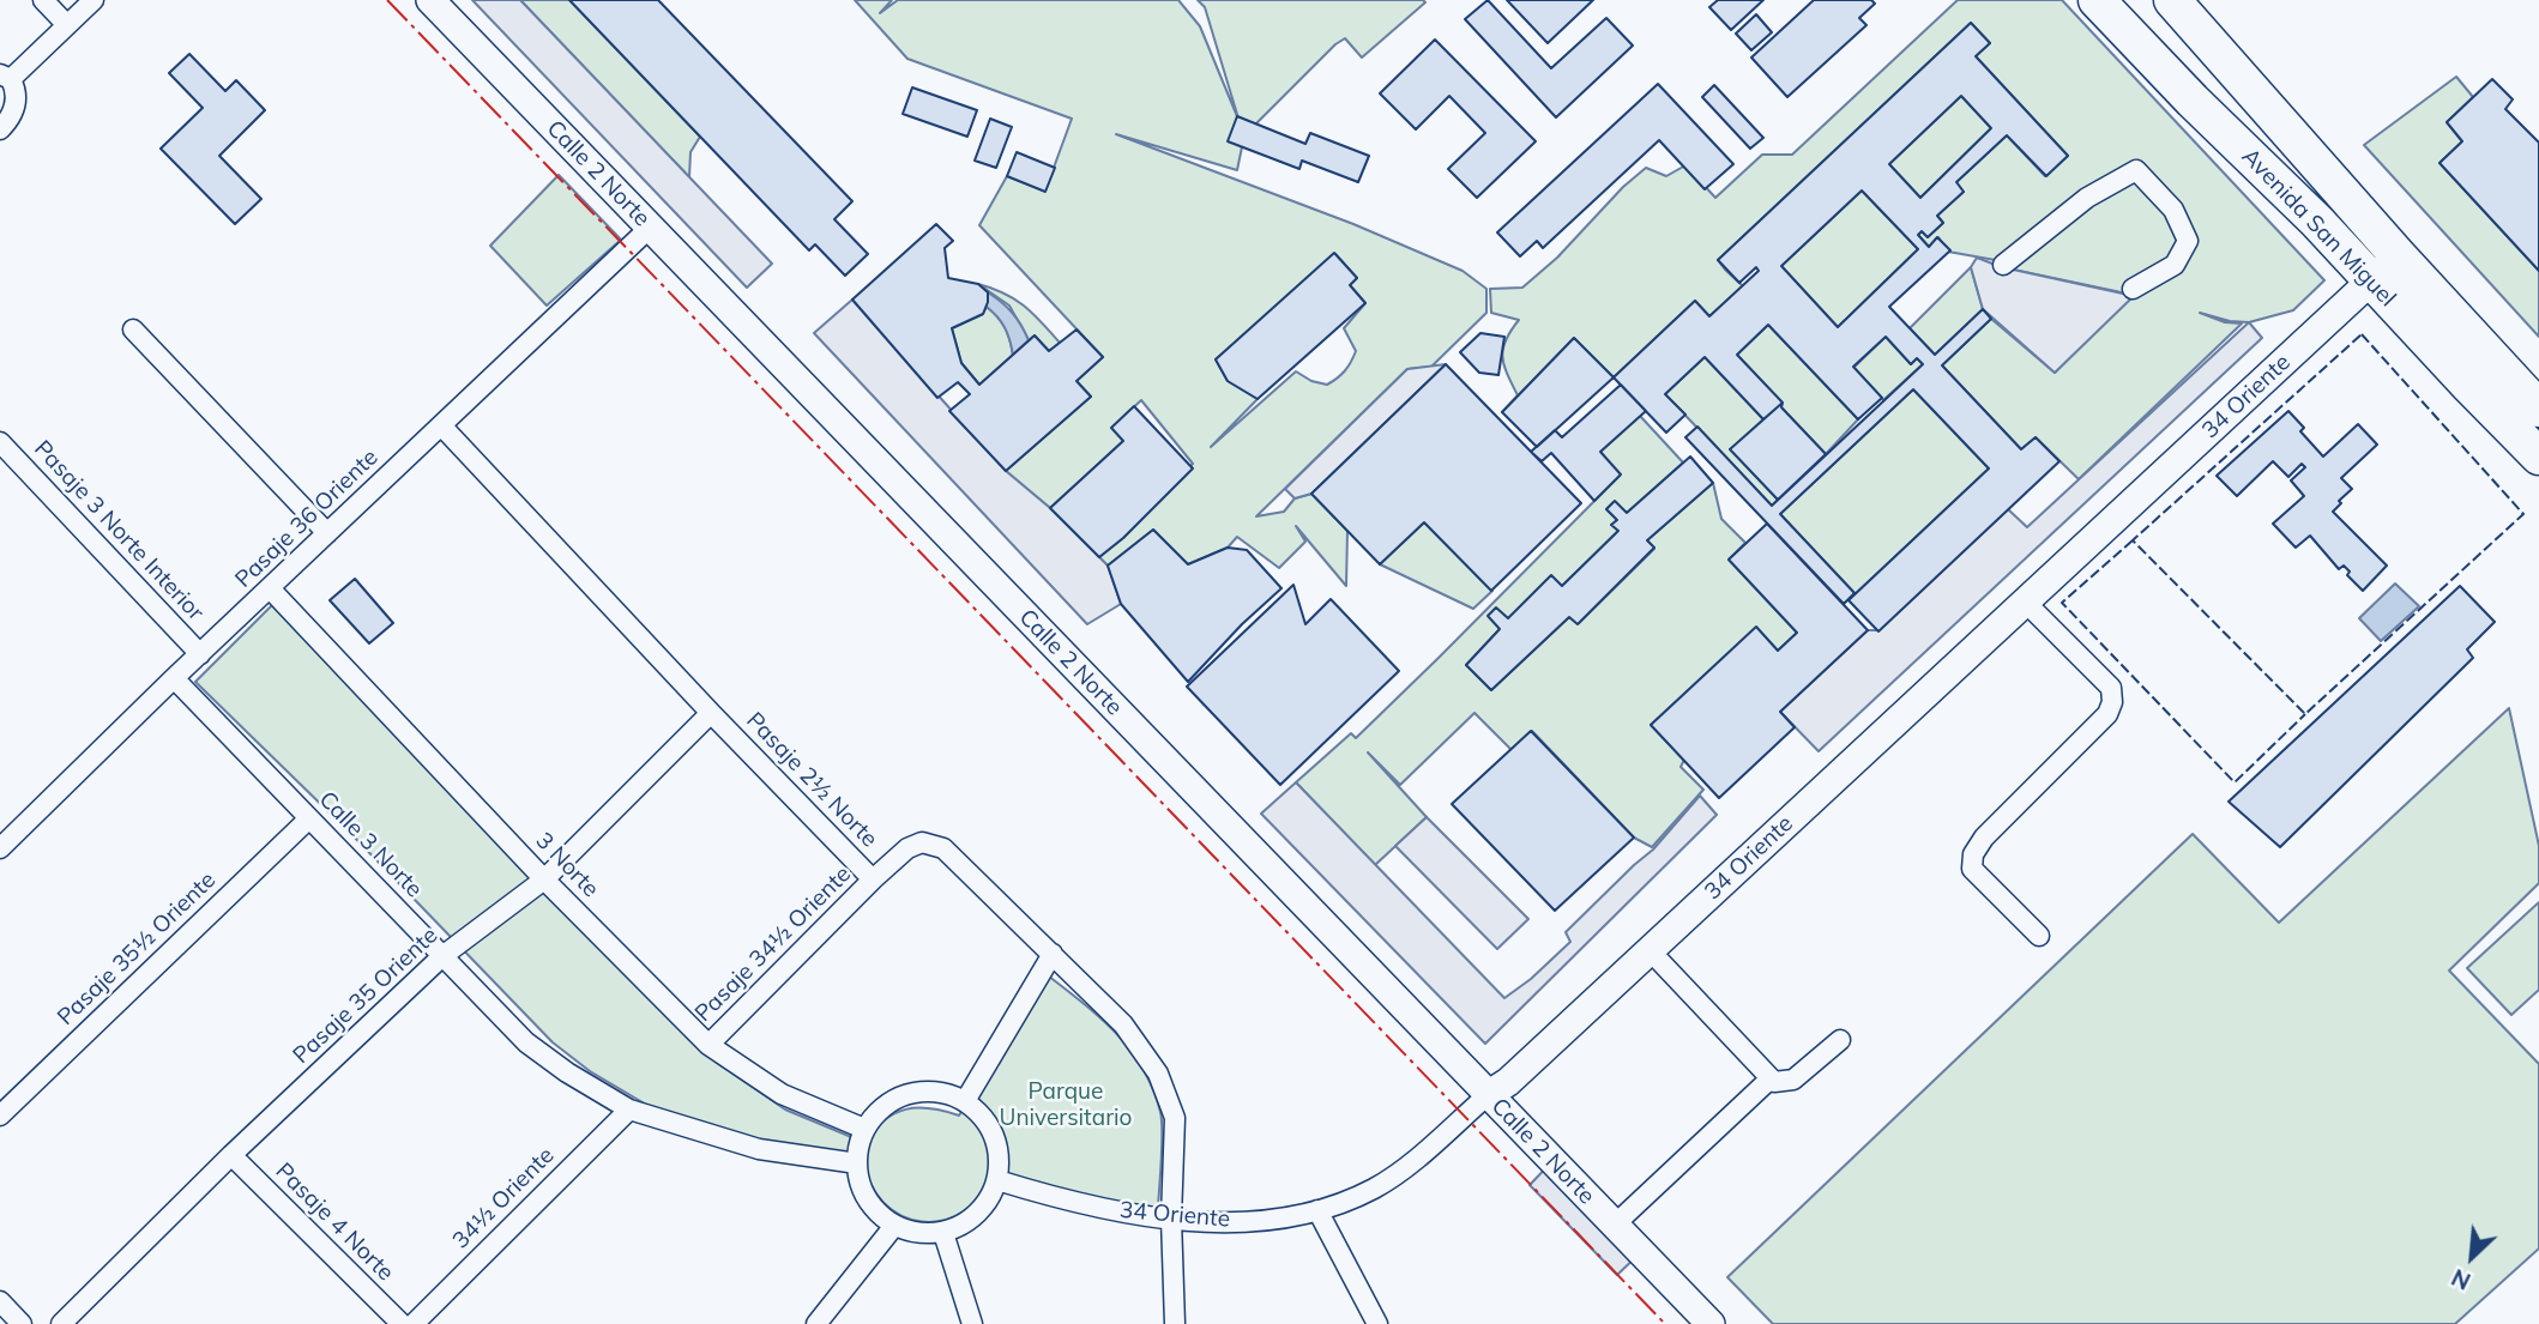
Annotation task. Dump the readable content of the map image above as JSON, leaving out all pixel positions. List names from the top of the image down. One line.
{"streets":{"highway":["Avenida San Miguel"],"main road":["Calle 2 Norte","34 Oriente"],"street":["Pasaje 36 Oriente","Pasaje 3 Norte Interior","Pasaje 2½ Norte","Calle 3 Norte","3 Norte","Pasaje 34½ Oriente","Pasaje 35½ Oriente","Pasaje 35 Oriente","34½ Oriente","Pasaje 4 Norte"]},"crossings":[["Calle 2 Norte","34 Oriente"],["Calle 2 Norte","Pasaje 36 Oriente"],["Avenida San Miguel","34 Oriente"],["34 Oriente","Pasaje 2½ Norte"],["34 Oriente","Calle 3 Norte"],["34 Oriente","3 Norte"],["Pasaje 36 Oriente","Pasaje 3 Norte Interior"],["Pasaje 36 Oriente","Pasaje 2½ Norte"],["Pasaje 36 Oriente","Calle 3 Norte"],["Pasaje 36 Oriente","3 Norte"],["Pasaje 2½ Norte","Pasaje 34½ Oriente"],["Pasaje 2½ Norte","Pasaje 35 Oriente"],["Calle 3 Norte","3 Norte"],["Calle 3 Norte","Pasaje 35½ Oriente"],["Calle 3 Norte","Pasaje 35 Oriente"],["Calle 3 Norte","34½ Oriente"],["3 Norte","Pasaje 34½ Oriente"],["3 Norte","Pasaje 35 Oriente"],["Pasaje 35 Oriente","Pasaje 4 Norte"]],"parks":["Parque Universitario"],"north":"bottom left"}
